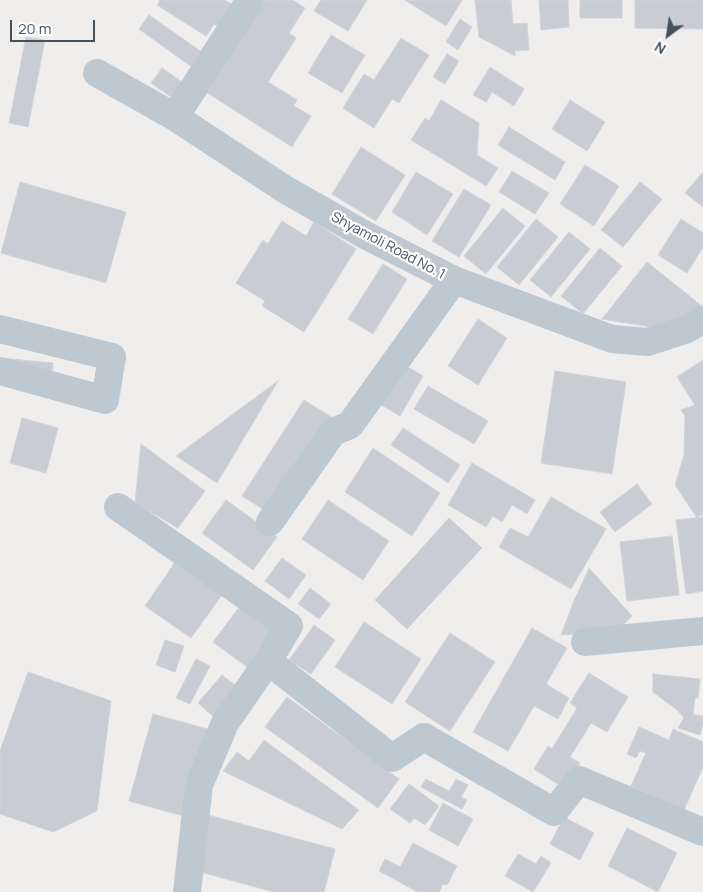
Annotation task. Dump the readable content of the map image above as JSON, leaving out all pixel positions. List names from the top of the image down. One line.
{"streets":{"street":["Shyamoli Road No. 1"]},"scale_bar":"20 m","north":"bottom left"}
